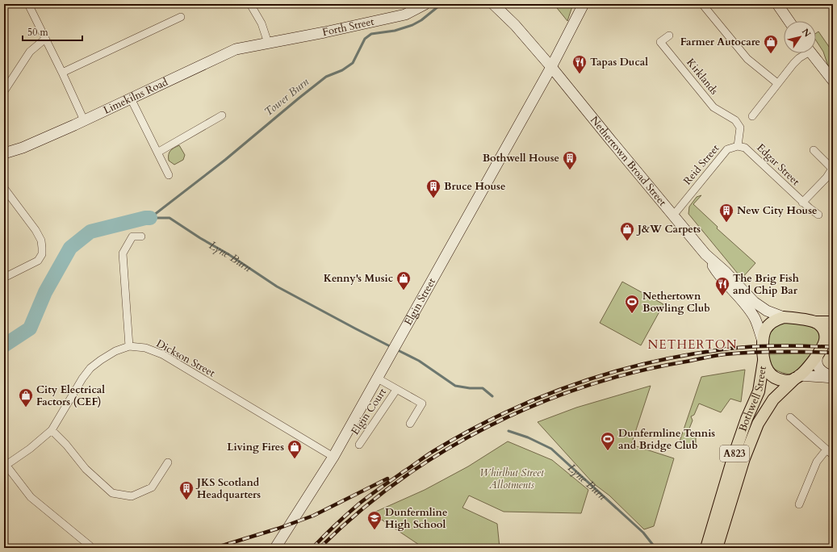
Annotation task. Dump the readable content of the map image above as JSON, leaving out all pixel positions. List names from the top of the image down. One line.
{"streets":{"main road":["Forth Street","Limekilns Road","Nethertown Broad Street","Elgin Street","Bothwell Street","A823"],"street":["Kirklands","Reid Street","Edgar Street","Dickson Street","Elgin Court"]},"crossings":[["Forth Street","Limekilns Road"],["Kirklands","Reid Street"],["Kirklands","Edgar Street"],["Nethertown Broad Street","Reid Street"],["Nethertown Broad Street","Elgin Street"],["Nethertown Broad Street","Bothwell Street"],["Nethertown Broad Street","A823"],["Reid Street","Edgar Street"],["Elgin Street","Dickson Street"],["Elgin Street","Elgin Court"],["Bothwell Street","A823"]],"districts":["NETHERTON"],"water":["Tower Burn","Lyne Burn"],"parks":["Whirlbut Street Allotments"],"places":{"shop":["Farmer Autocare","J&W Carpets","Kenny's Music","City Electrical Factors (CEF)","Living Fires"],"restaurant":["Tapas Ducal","The Brig Fish and Chip Bar"],"building":["Bothwell House","Bruce House","New City House","JKS Scotland Headquarters"],"sports":["Nethertown Bowling Club","Dunfermline Tennis and Bridge Club"],"school or university":["Dunfermline High School"]},"scale_bar":"50 m","north":"top right"}
